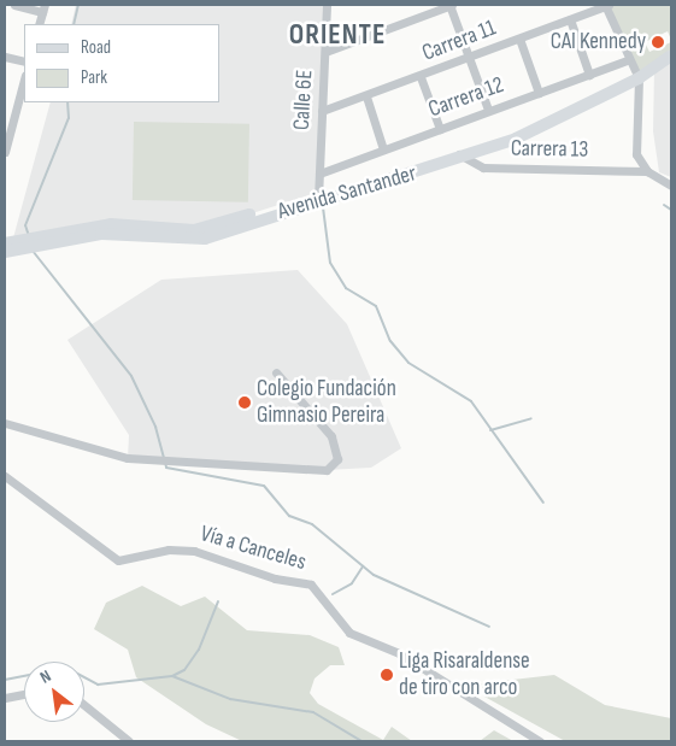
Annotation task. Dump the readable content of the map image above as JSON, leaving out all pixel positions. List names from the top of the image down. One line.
{"streets":{"street":["Carrera 11","Carrera 12","Calle 6E","Carrera 13","Avenida Santander","Vía a Canceles"]},"crossings":[["Carrera 11","Calle 6E"],["Carrera 12","Calle 6E"],["Calle 6E","Avenida Santander"],["Carrera 13","Avenida Santander"]],"districts":["ORIENTE"],"places":["CAI Kennedy","Colegio Fundación Gimnasio Pereira","Liga Risaraldense de tiro con arco"],"legend":["Road","Park"],"north":"top left"}
